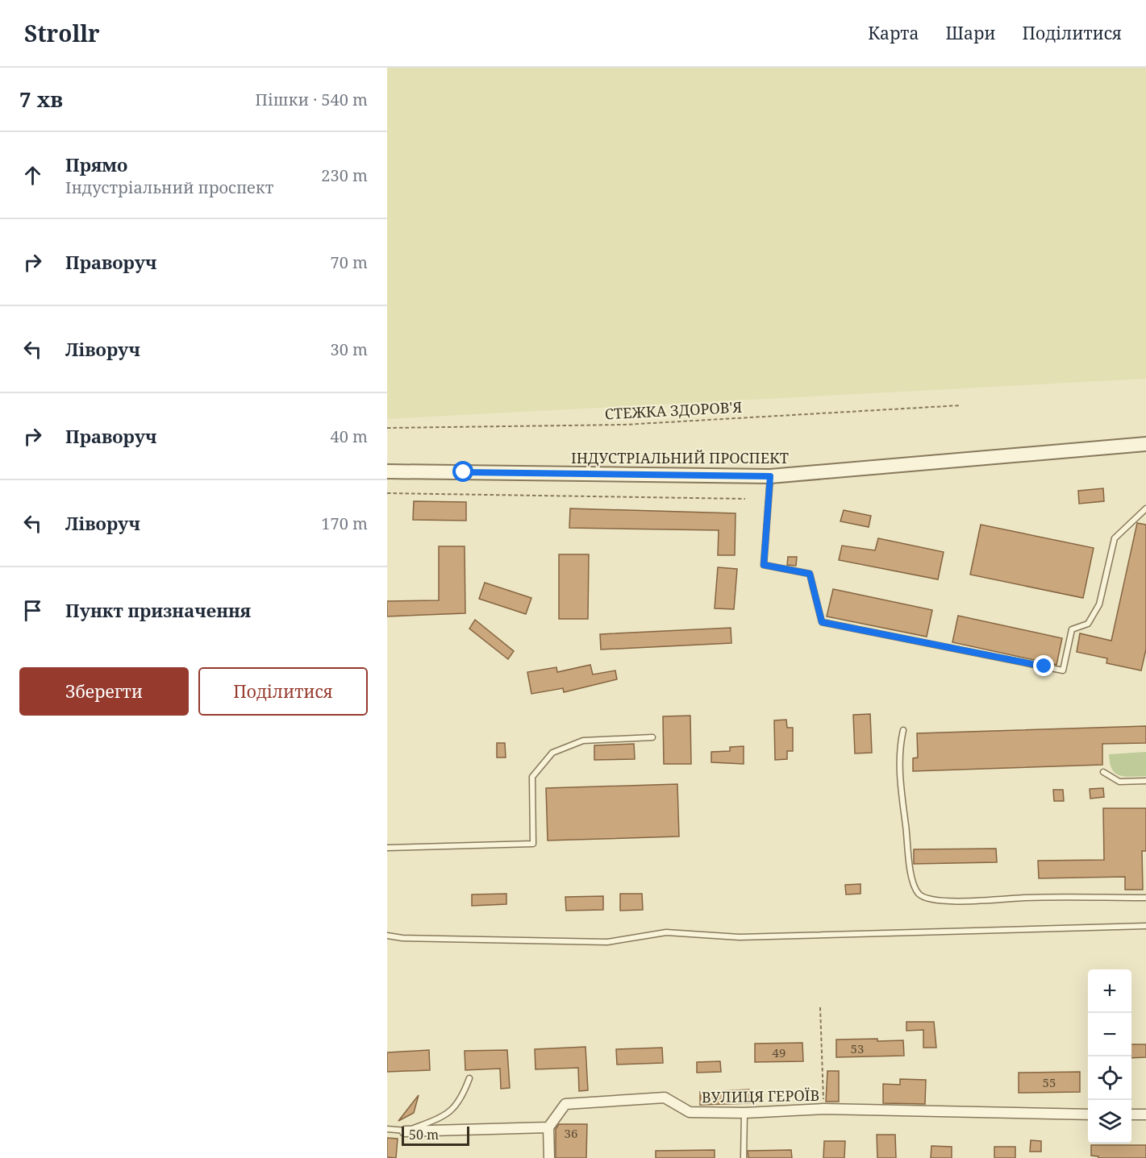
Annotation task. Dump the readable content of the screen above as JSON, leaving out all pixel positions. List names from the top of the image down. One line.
{"streets":{"street":["ІНДУСТРІАЛЬНИЙ ПРОСПЕКТ","ВУЛИЦЯ ГЕРОЇВ"],"path":["СТЕЖКА ЗДОРОВ'Я"]},"house_numbers":["53","49","55","36"],"scale_bar":"50 m","page":{"header":"Strollr","nav":["Карта","Шари","Поділитися"],"heading":["7 хв","Пішки · 540 m"],"list":[["Прямо","Індустріальний проспект","230 m"],["Праворуч","70 m"],["Ліворуч","30 m"],["Праворуч","40 m"],["Ліворуч","170 m"],"Пункт призначення"],"buttons":["Зберегти","Поділитися"],"map_buttons":["+","−"],"scale":"50 m"}}
